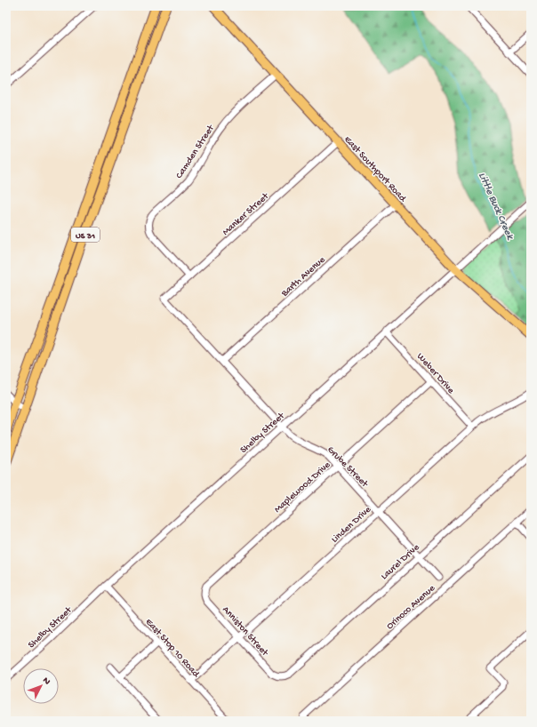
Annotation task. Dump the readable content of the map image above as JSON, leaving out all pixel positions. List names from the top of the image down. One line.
{"streets":{"main road":["East Southport Road","US 31"],"street":["Camden Street","Manker Street","Barth Avenue","Weber Drive","Shelby Street","Grube Street","Maplewood Drive","Linden Drive","Laurel Drive","Orinoco Avenue","Anniston Street","East Stop 10 Road"]},"crossings":[["Camden Street","East Southport Road"],["Camden Street","Manker Street"],["East Southport Road","Manker Street"],["East Southport Road","Barth Avenue"],["East Southport Road","Shelby Street"],["Manker Street","Grube Street"],["Barth Avenue","Grube Street"],["Weber Drive","Shelby Street"],["Weber Drive","Maplewood Drive"],["Weber Drive","Linden Drive"],["Shelby Street","Grube Street"],["Shelby Street","East Stop 10 Road"],["Grube Street","Maplewood Drive"],["Grube Street","Linden Drive"],["Grube Street","Laurel Drive"],["Maplewood Drive","Anniston Street"],["Linden Drive","Anniston Street"],["Linden Drive","East Stop 10 Road"],["Laurel Drive","Anniston Street"]],"water":["Little Buck Creek"],"north":"top right"}
